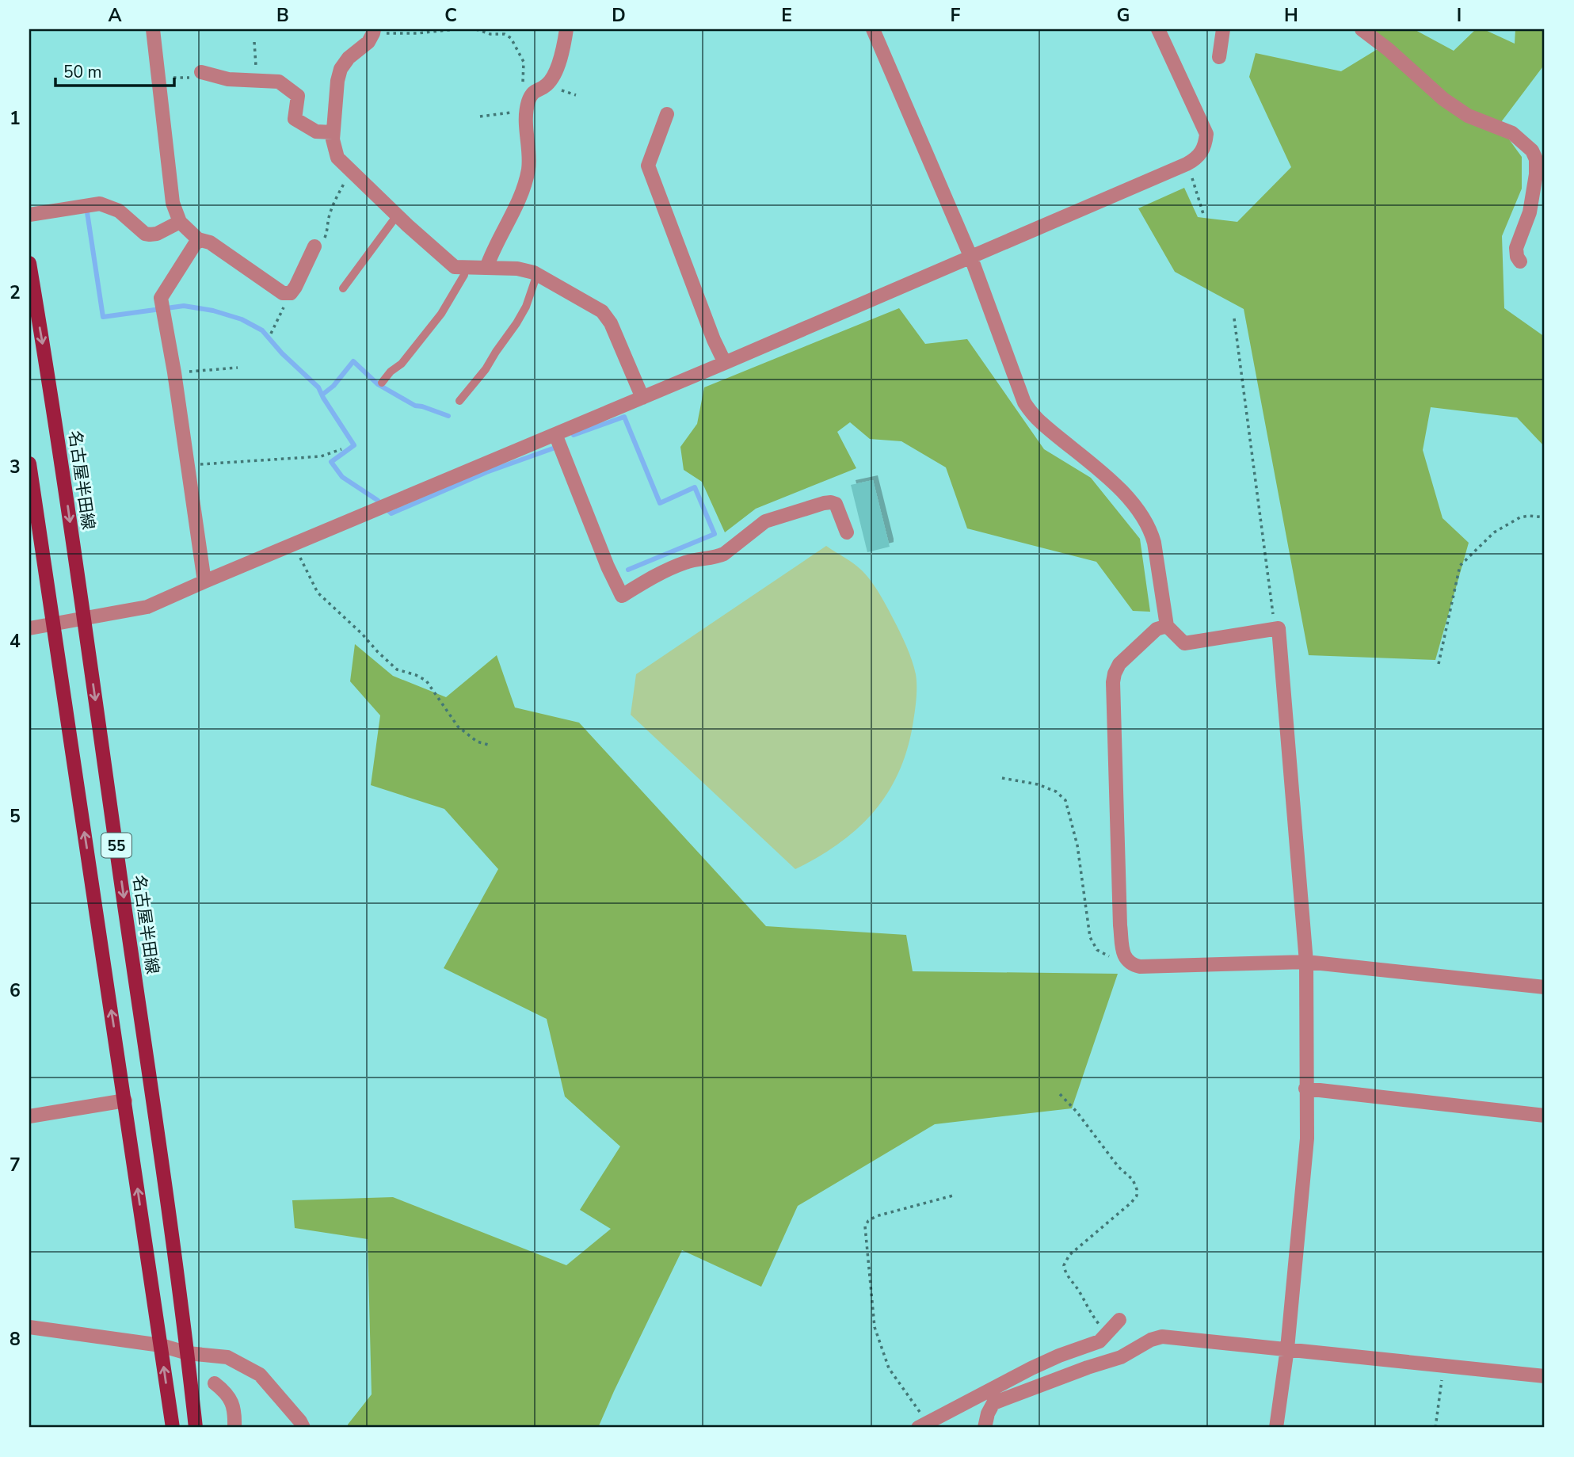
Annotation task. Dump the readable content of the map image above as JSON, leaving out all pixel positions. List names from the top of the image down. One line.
{"streets":{"main road":["名古屋半田線","55"]},"scale_bar":"50 m","grid":{"columns":["A","B","C","D","E","F","G","H","I"],"rows":["1","2","3","4","5","6","7","8"]}}
